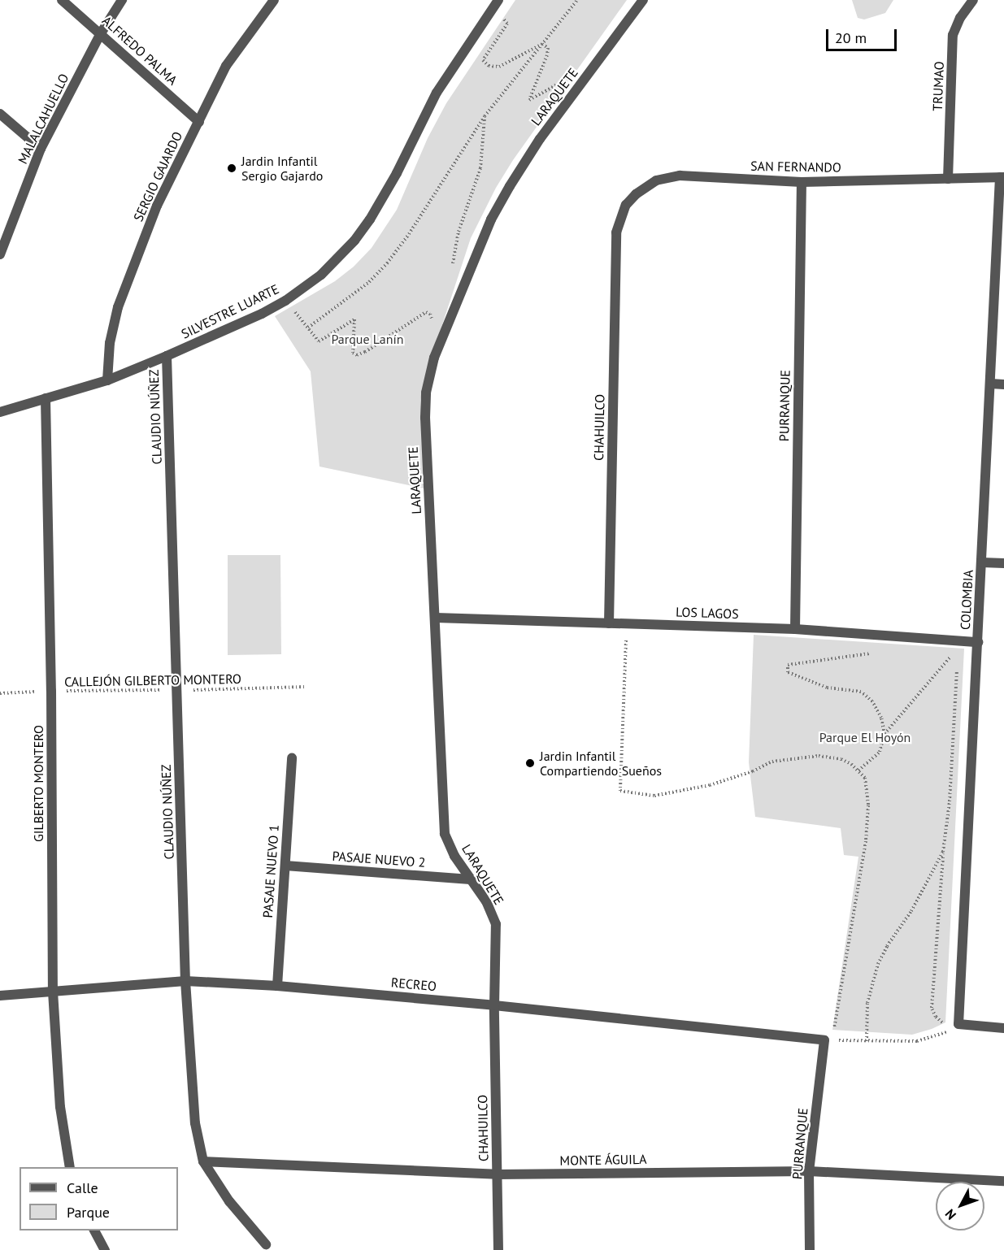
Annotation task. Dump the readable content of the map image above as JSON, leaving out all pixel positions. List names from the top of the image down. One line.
{"streets":{"street":["ALFREDO PALMA","TRUMAO","LARAQUETE","MALALCAHUELLO","SAN FERNANDO","SERGIO GAJARDO","SILVESTRE LUARTE","PURRANQUE","CLAUDIO NÚÑEZ","CHAHUILCO","COLOMBIA","LOS LAGOS","GILBERTO MONTERO","PASAJE NUEVO 2","PASAJE NUEVO 1","RECREO","MONTE ÁGUILA"],"path":["CALLEJÓN GILBERTO MONTERO"]},"crossings":[["ALFREDO PALMA","MALALCAHUELLO"],["ALFREDO PALMA","SERGIO GAJARDO"],["TRUMAO","SAN FERNANDO"],["LARAQUETE","CHAHUILCO"],["LARAQUETE","LOS LAGOS"],["LARAQUETE","PASAJE NUEVO 2"],["LARAQUETE","RECREO"],["SAN FERNANDO","PURRANQUE"],["SAN FERNANDO","CHAHUILCO"],["SAN FERNANDO","COLOMBIA"],["SERGIO GAJARDO","SILVESTRE LUARTE"],["SILVESTRE LUARTE","CLAUDIO NÚÑEZ"],["SILVESTRE LUARTE","GILBERTO MONTERO"],["PURRANQUE","LOS LAGOS"],["PURRANQUE","RECREO"],["PURRANQUE","MONTE ÁGUILA"],["CLAUDIO NÚÑEZ","CALLEJÓN GILBERTO MONTERO"],["CLAUDIO NÚÑEZ","RECREO"],["CLAUDIO NÚÑEZ","MONTE ÁGUILA"],["CHAHUILCO","LOS LAGOS"],["CHAHUILCO","RECREO"],["CHAHUILCO","MONTE ÁGUILA"],["COLOMBIA","LOS LAGOS"],["CALLEJÓN GILBERTO MONTERO","GILBERTO MONTERO"],["GILBERTO MONTERO","RECREO"],["PASAJE NUEVO 2","PASAJE NUEVO 1"],["PASAJE NUEVO 1","RECREO"]],"parks":["Parque Lanín","Parque El Hoyón"],"places":["Jardin Infantil Sergio Gajardo","Jardin Infantil Compartiendo Sueños"],"legend":["Calle","Parque"],"scale_bar":"20 m","north":"bottom left"}
